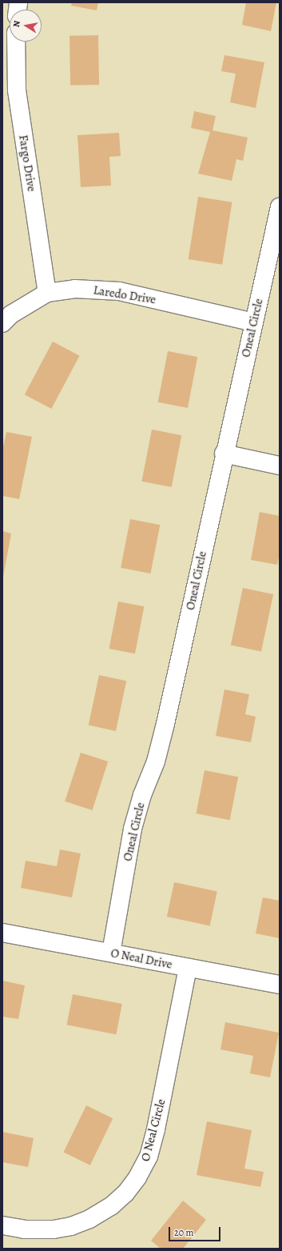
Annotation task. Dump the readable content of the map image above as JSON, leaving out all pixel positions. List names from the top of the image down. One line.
{"streets":{"street":["Fargo Drive","Laredo Drive","Oneal Circle","O Neal Drive","O Neal Circle"]},"crossings":[["Fargo Drive","Laredo Drive"],["Laredo Drive","Oneal Circle"],["Oneal Circle","O Neal Drive"],["O Neal Drive","O Neal Circle"]],"scale_bar":"20 m","north":"left"}
